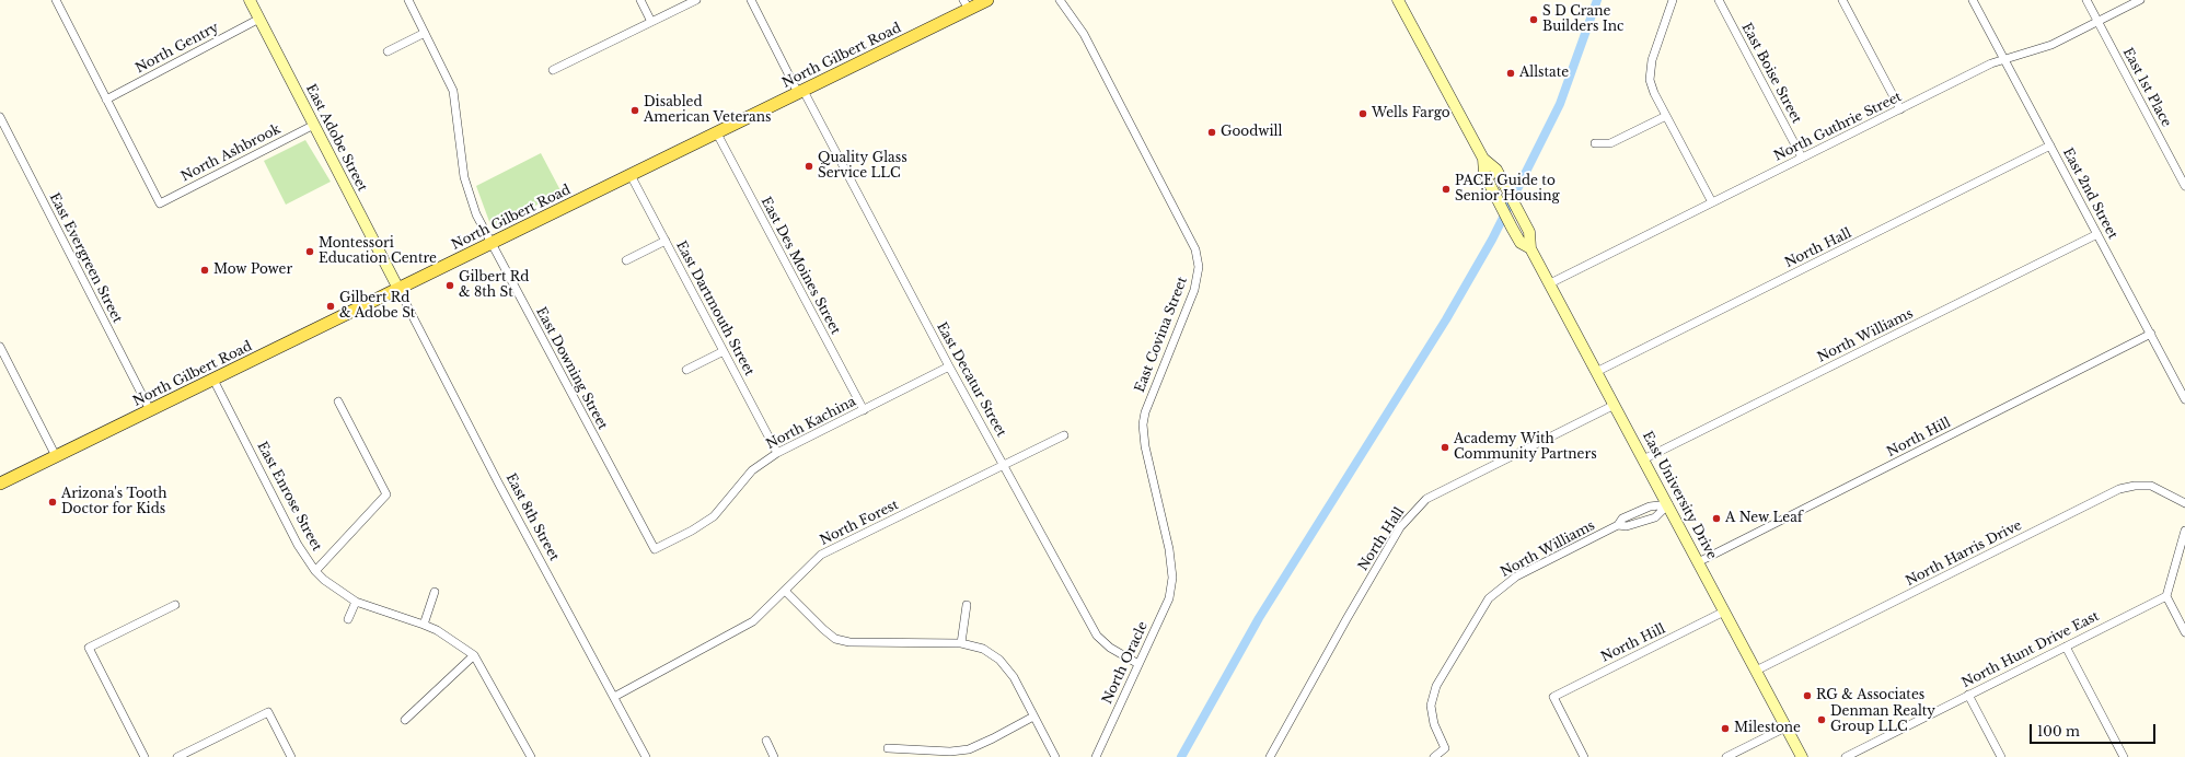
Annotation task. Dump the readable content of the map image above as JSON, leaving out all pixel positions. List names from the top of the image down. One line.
{"streets":{"main road":["North Gilbert Road","East Adobe Street","East University Drive"],"street":["North Gentry","East Boise Street","East 1st Place","North Guthrie Street","North Ashbrook","East 2nd Street","North Hall","East Evergreen Street","East Des Moines Street","East Dartmouth Street","East Covina Street","North Williams","East Downing Street","East Decatur Street","North Kachina","North Hill","East Enrose Street","East 8th Street","North Forest","North Harris Drive","North Hunt Drive East","North Oracle"]},"crossings":[["North Gentry","East Adobe Street"],["North Gentry","North Ashbrook"],["North Gilbert Road","East Adobe Street"],["North Gilbert Road","East Evergreen Street"],["North Gilbert Road","East Des Moines Street"],["North Gilbert Road","East Dartmouth Street"],["North Gilbert Road","East Downing Street"],["North Gilbert Road","East Decatur Street"],["North Gilbert Road","East Enrose Street"],["North Gilbert Road","East 8th Street"],["East Boise Street","North Guthrie Street"],["East 1st Place","North Guthrie Street"],["North Guthrie Street","East 2nd Street"],["North Guthrie Street","East University Drive"],["East Adobe Street","North Ashbrook"],["East Adobe Street","East 8th Street"],["East 2nd Street","North Hall"],["East 2nd Street","North Williams"],["East 2nd Street","North Hill"],["North Hall","East University Drive"],["East Des Moines Street","North Kachina"],["East Dartmouth Street","North Kachina"],["East Covina Street","North Oracle"],["North Williams","East University Drive"],["East Downing Street","North Kachina"],["East Decatur Street","North Kachina"],["East Decatur Street","North Forest"],["East Decatur Street","North Oracle"],["North Hill","East University Drive"],["East University Drive","North Harris Drive"],["East 8th Street","North Forest"]],"places":["S D Crane Builders Inc","Allstate","Disabled American Veterans","Wells Fargo","Goodwill","Quality Glass Service LLC","PACE Guide to Senior Housing","Montessori Education Centre","Mow Power","Gilbert Rd & 8th St","Gilbert Rd & Adobe St","Academy With Community Partners","Arizona's Tooth Doctor for Kids","A New Leaf","RG & Associates","Denman Realty Group LLC","Milestone"],"scale_bar":"100 m"}
